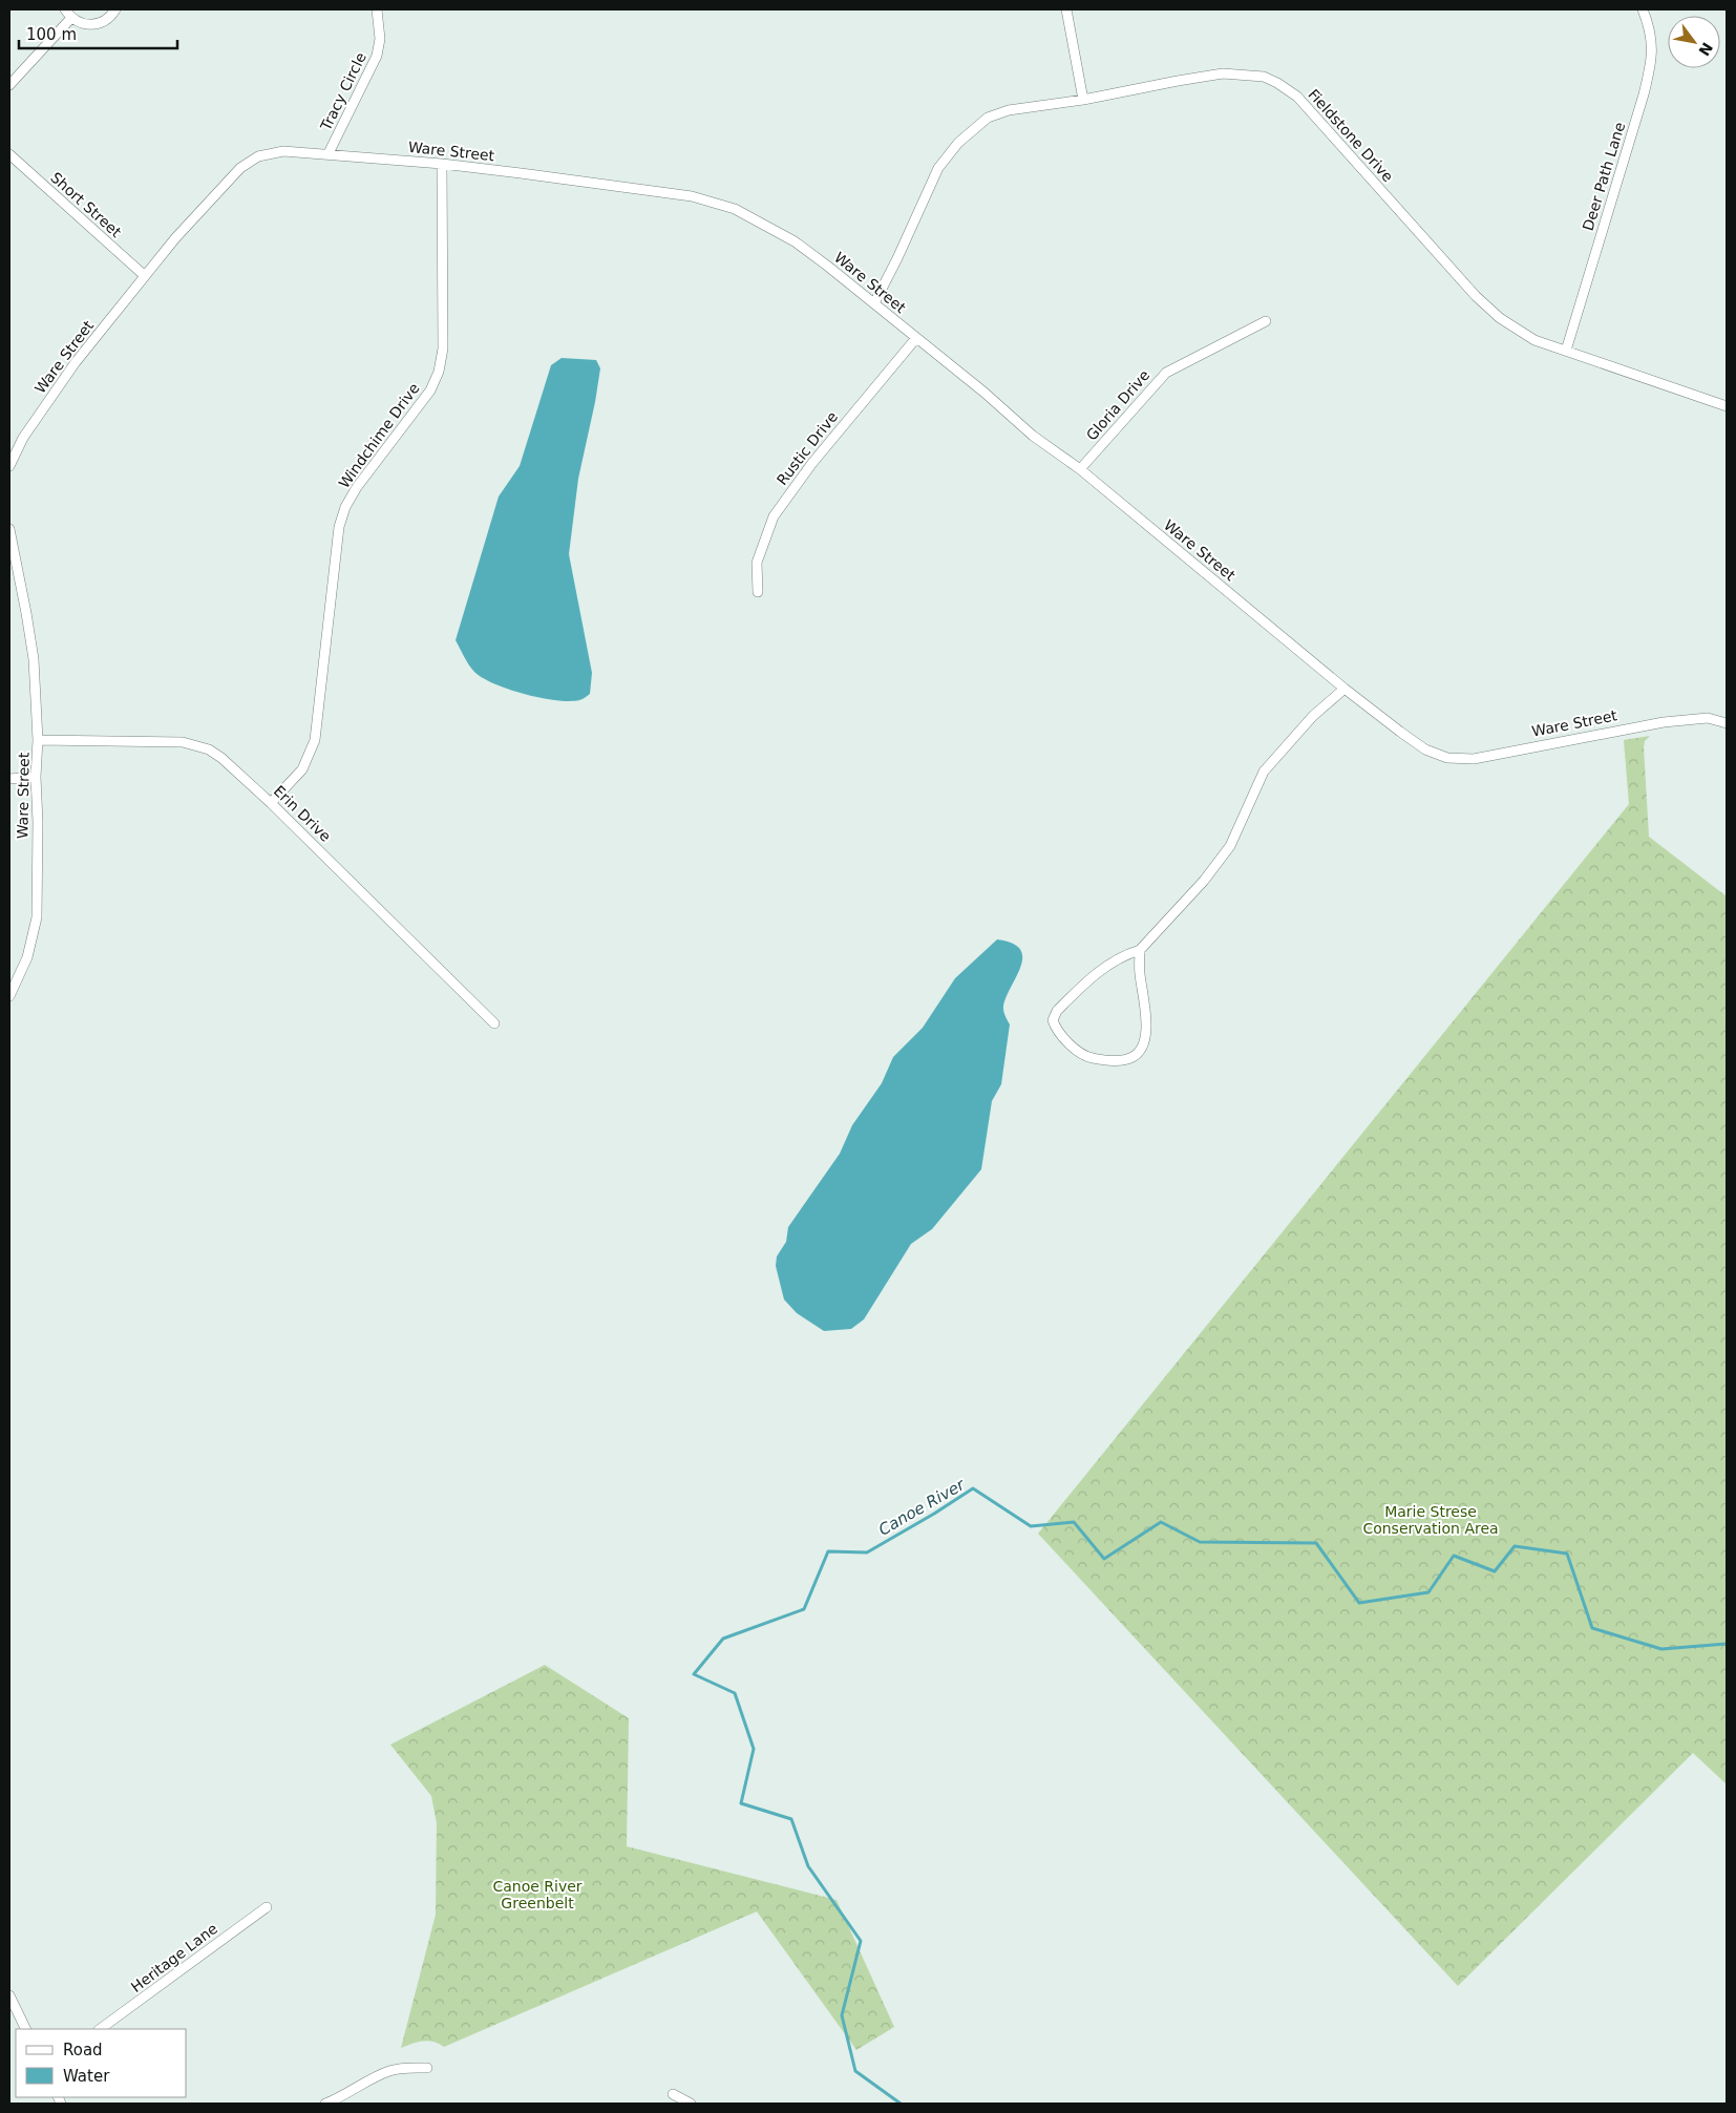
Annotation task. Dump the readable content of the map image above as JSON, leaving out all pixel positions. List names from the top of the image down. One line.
{"streets":{"street":["Tracy Circle","Fieldstone Drive","Ware Street","Deer Path Lane","Short Street","Gloria Drive","Windchime Drive","Rustic Drive","Erin Drive","Heritage Lane"]},"crossings":[["Tracy Circle","Ware Street"],["Fieldstone Drive","Ware Street"],["Fieldstone Drive","Deer Path Lane"],["Ware Street","Short Street"],["Ware Street","Gloria Drive"],["Ware Street","Windchime Drive"],["Ware Street","Rustic Drive"],["Ware Street","Erin Drive"],["Windchime Drive","Erin Drive"]],"water":["Canoe River"],"parks":["Marie Strese Conservation Area","Canoe River Greenbelt"],"legend":["Road","Water"],"scale_bar":"100 m","north":"bottom right"}
